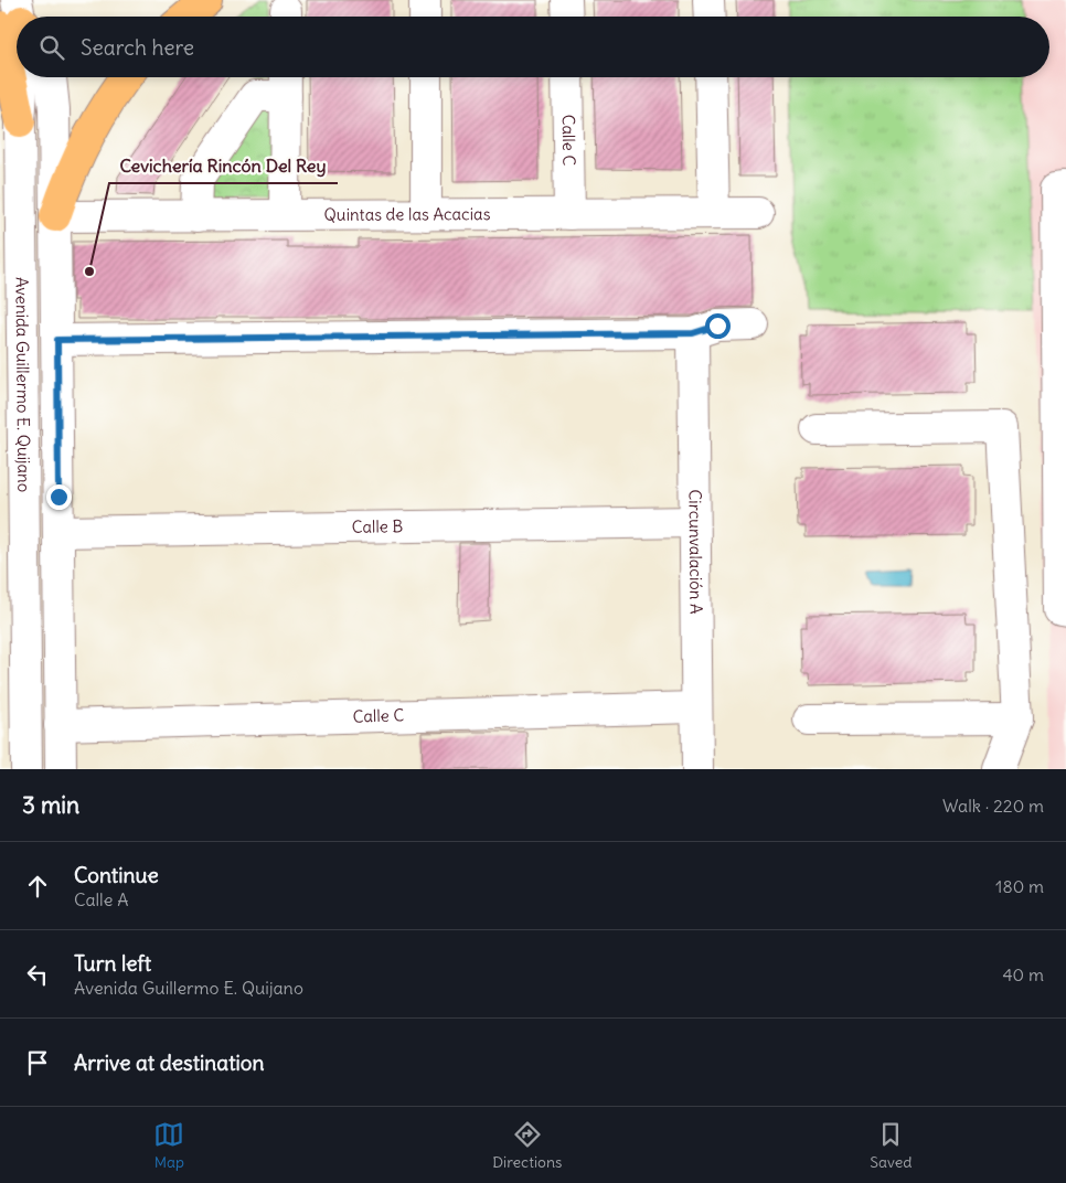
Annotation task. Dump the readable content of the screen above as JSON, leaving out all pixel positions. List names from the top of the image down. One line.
{"streets":{"street":["Calle C","Quintas de las Acacias","Avenida Guillermo E. Quijano","Calle B","Circunvalación A"]},"crossings":[["Calle C","Quintas de las Acacias"],["Calle C","Avenida Guillermo E. Quijano"],["Calle C","Circunvalación A"],["Quintas de las Acacias","Avenida Guillermo E. Quijano"],["Avenida Guillermo E. Quijano","Calle B"],["Calle B","Circunvalación A"]],"places":["Cevichería Rincón Del Rey"],"page":{"search":"Search here","heading":["3 min","Walk · 220 m"],"list":[["Continue","Calle A","180 m"],["Turn left","Avenida Guillermo E. Quijano","40 m"],"Arrive at destination"],"nav":["Map","Directions","Saved"]}}
